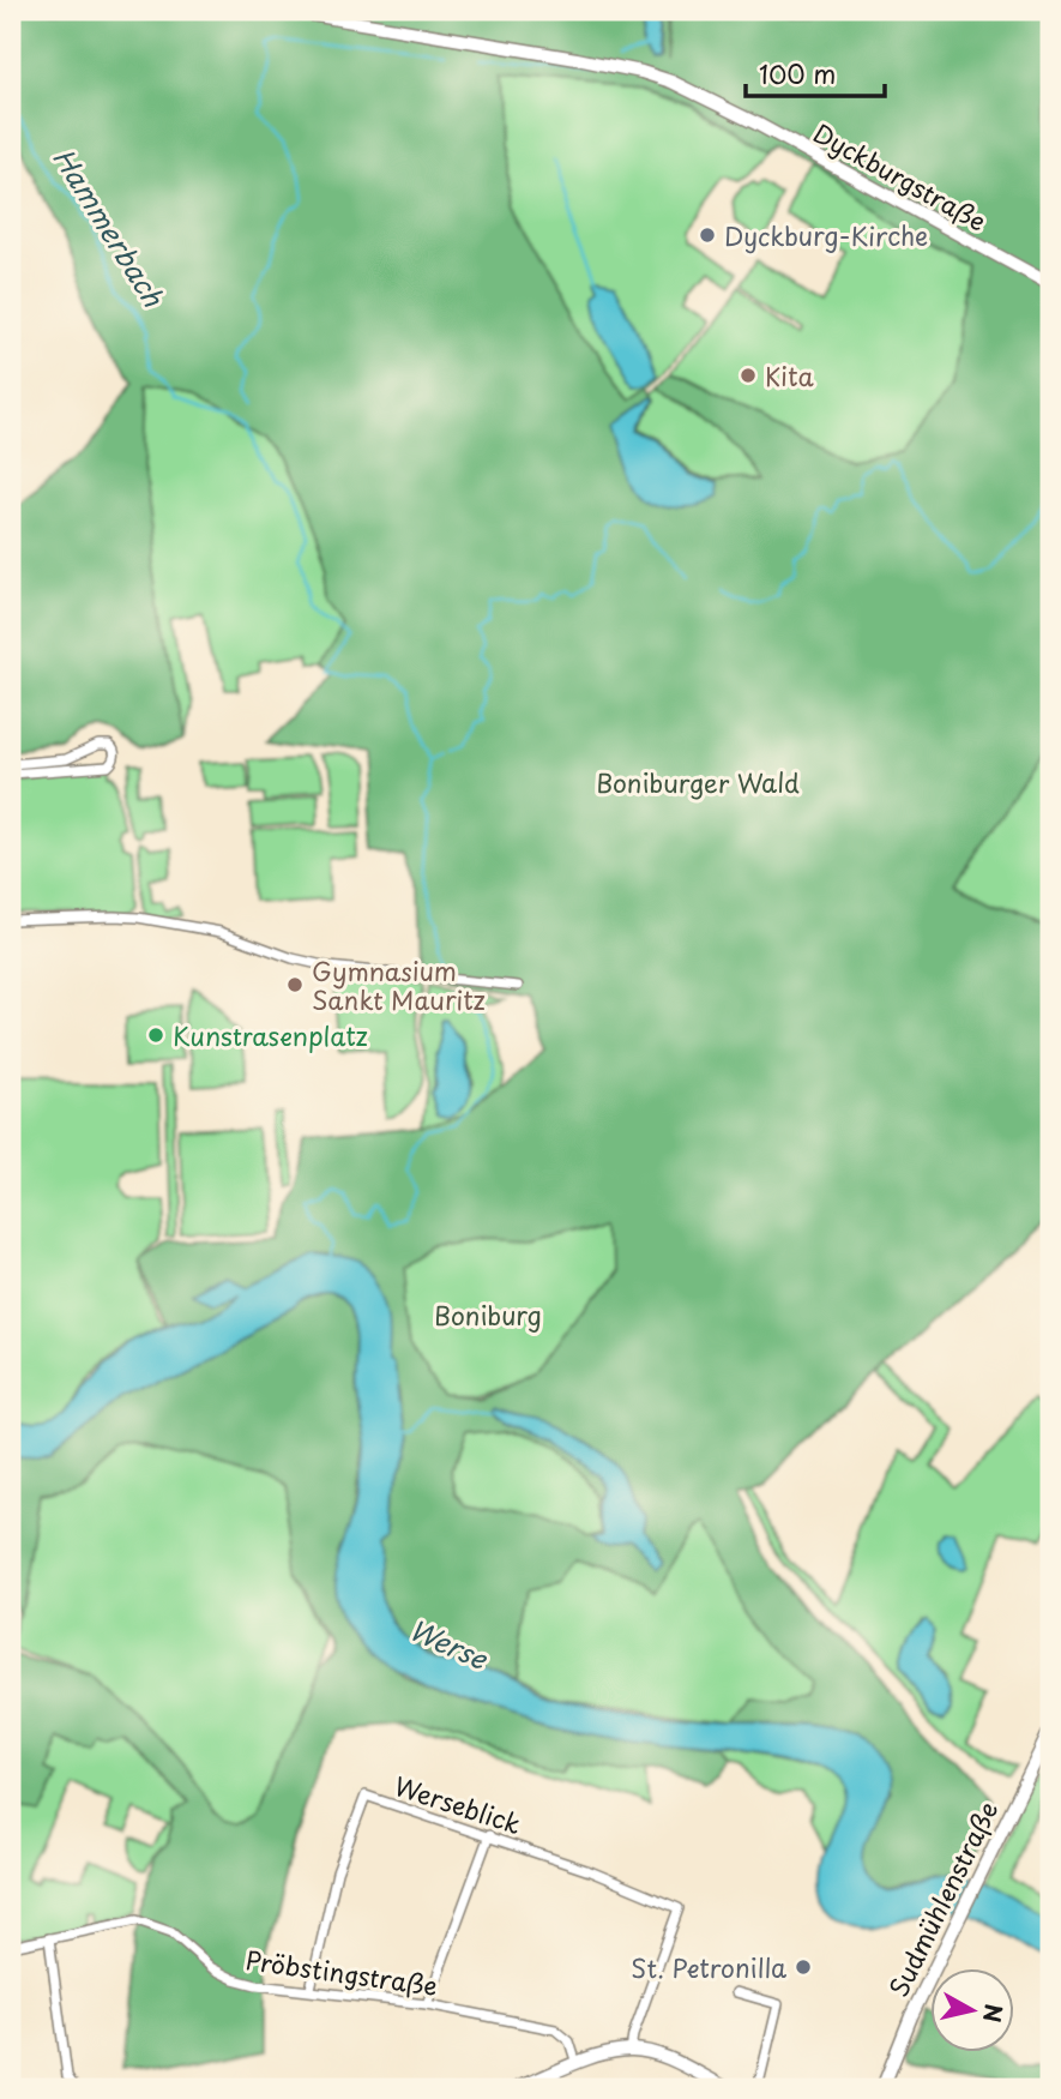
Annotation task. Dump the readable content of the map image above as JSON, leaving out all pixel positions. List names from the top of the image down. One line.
{"streets":{"street":["Dyckburgstraße","Werseblick","Sudmühlenstraße","Pröbstingstraße"]},"crossings":[["Werseblick","Pröbstingstraße"]],"water":["Hammerbach","Werse"],"parks":["Boniburger Wald","Boniburg"],"places":["Dyckburg-Kirche","Kita","Gymnasium Sankt Mauritz","Kunstrasenplatz","St. Petronilla"],"scale_bar":"100 m","north":"right"}
